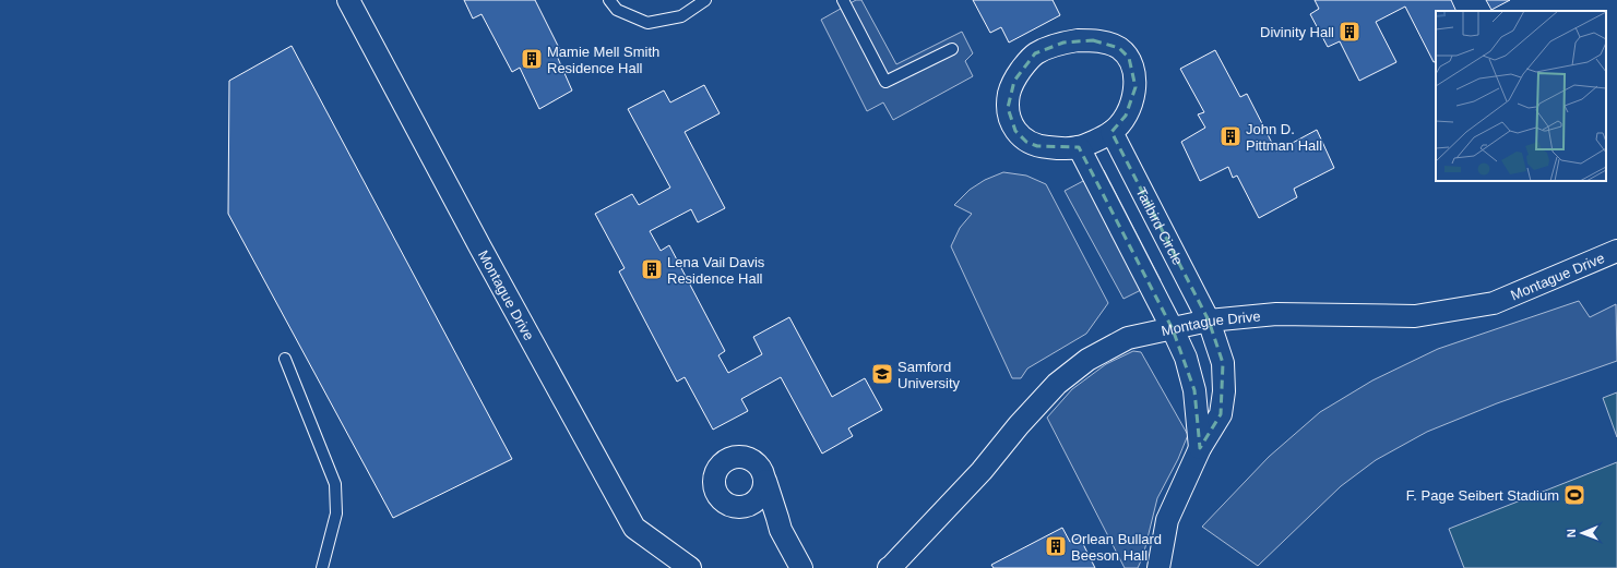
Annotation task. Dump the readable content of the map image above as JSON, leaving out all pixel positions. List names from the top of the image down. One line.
{"streets":{"street":["Tailbird Circle","Montague Drive"]},"crossings":[["Tailbird Circle","Montague Drive"]],"places":{"building":["Divinity Hall","Mamie Mell Smith Residence Hall","John D. Pittman Hall","Lena Vail Davis Residence Hall","Orlean Bullard Beeson Hall"],"school or university":["Samford University"],"sports":["F. Page Seibert Stadium"]},"north":"left"}
